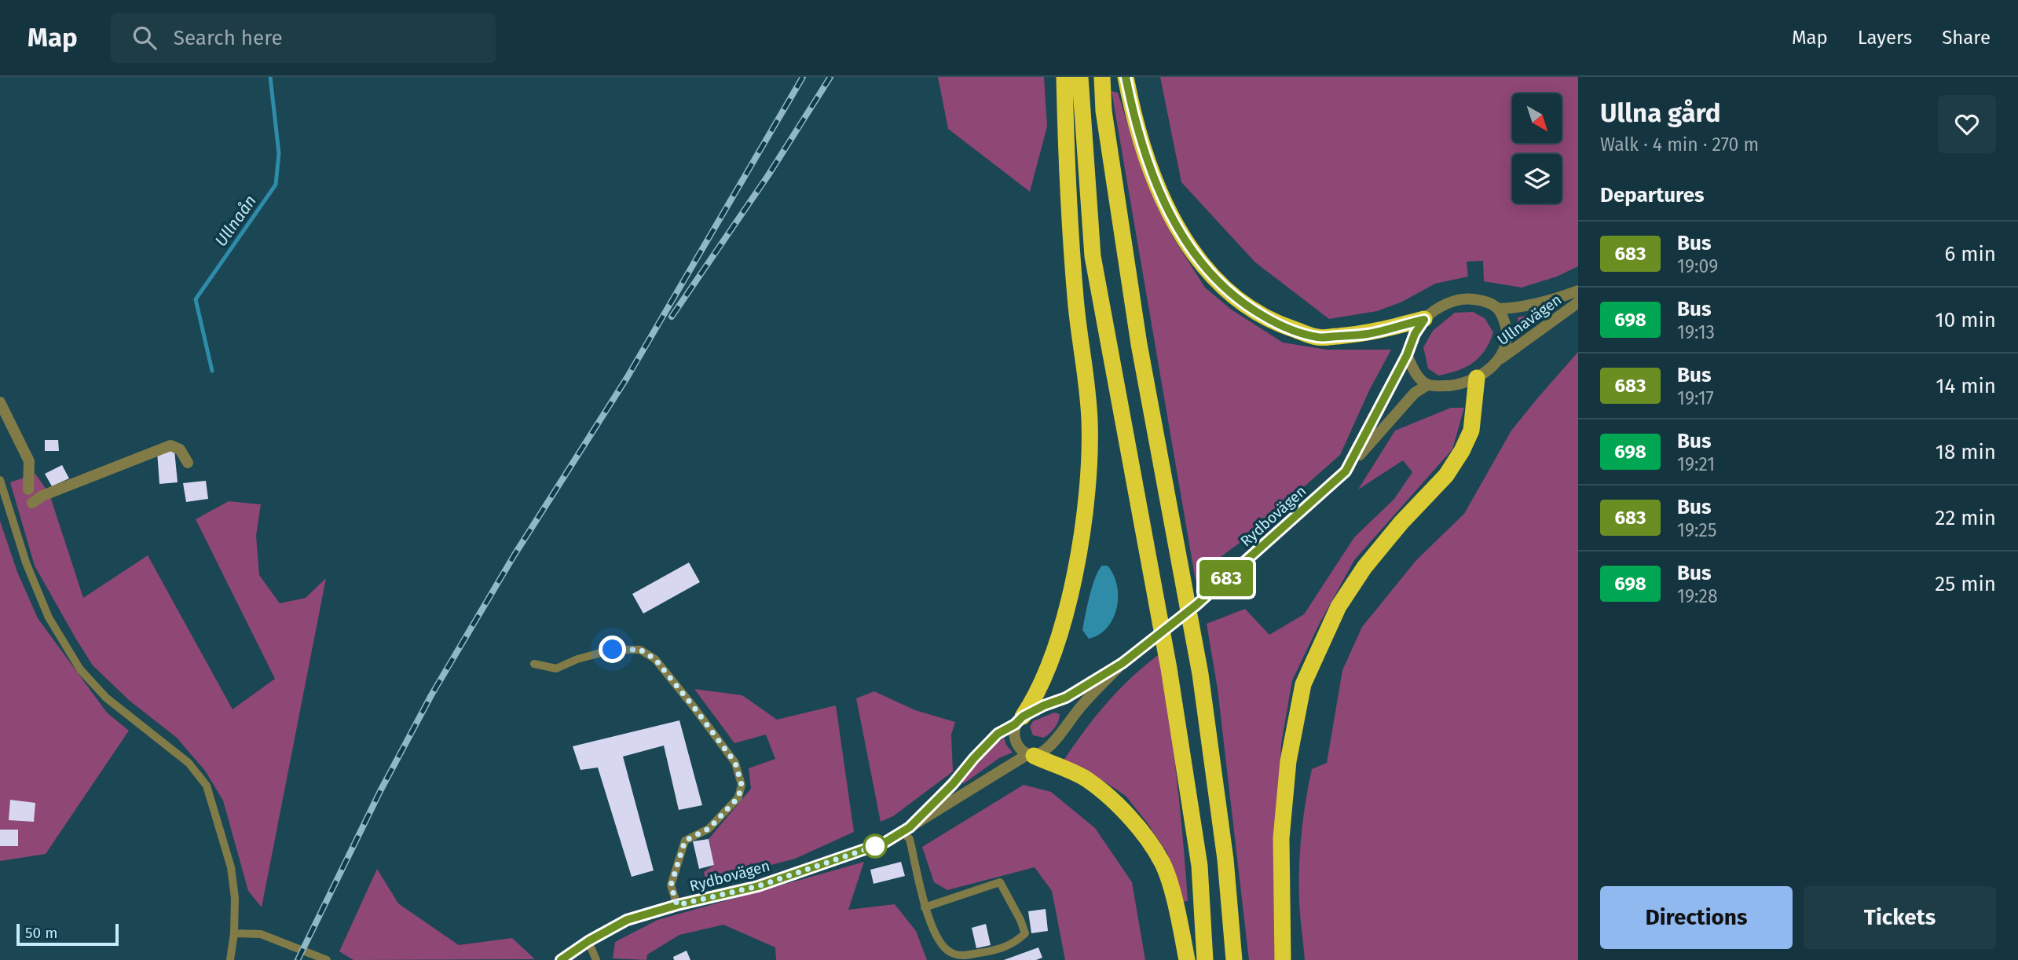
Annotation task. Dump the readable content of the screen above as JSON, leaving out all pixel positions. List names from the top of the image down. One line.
{"streets":{"street":["Ullnavägen","Rydbovägen"]},"crossings":[["Ullnavägen","Rydbovägen"]],"water":["Ullnaån"],"lines":["bus line 683"],"scale_bar":"50 m","north":"bottom right","page":{"header":"Map","search":"Search here","nav":["Map","Layers","Share"],"on_map":"683","heading":[["Ullna gård","Walk · 4 min · 270 m"],"Departures"],"list":[{"mark":"683","name":"Bus","note":"19:09","value":"6 min"},{"mark":"698","name":"Bus","note":"19:13","value":"10 min"},{"mark":"683","name":"Bus","note":"19:17","value":"14 min"},{"mark":"698","name":"Bus","note":"19:21","value":"18 min"},{"mark":"683","name":"Bus","note":"19:25","value":"22 min"},{"mark":"698","name":"Bus","note":"19:28","value":"25 min"}],"buttons":["Directions","Tickets"],"scale":"50 m"}}
